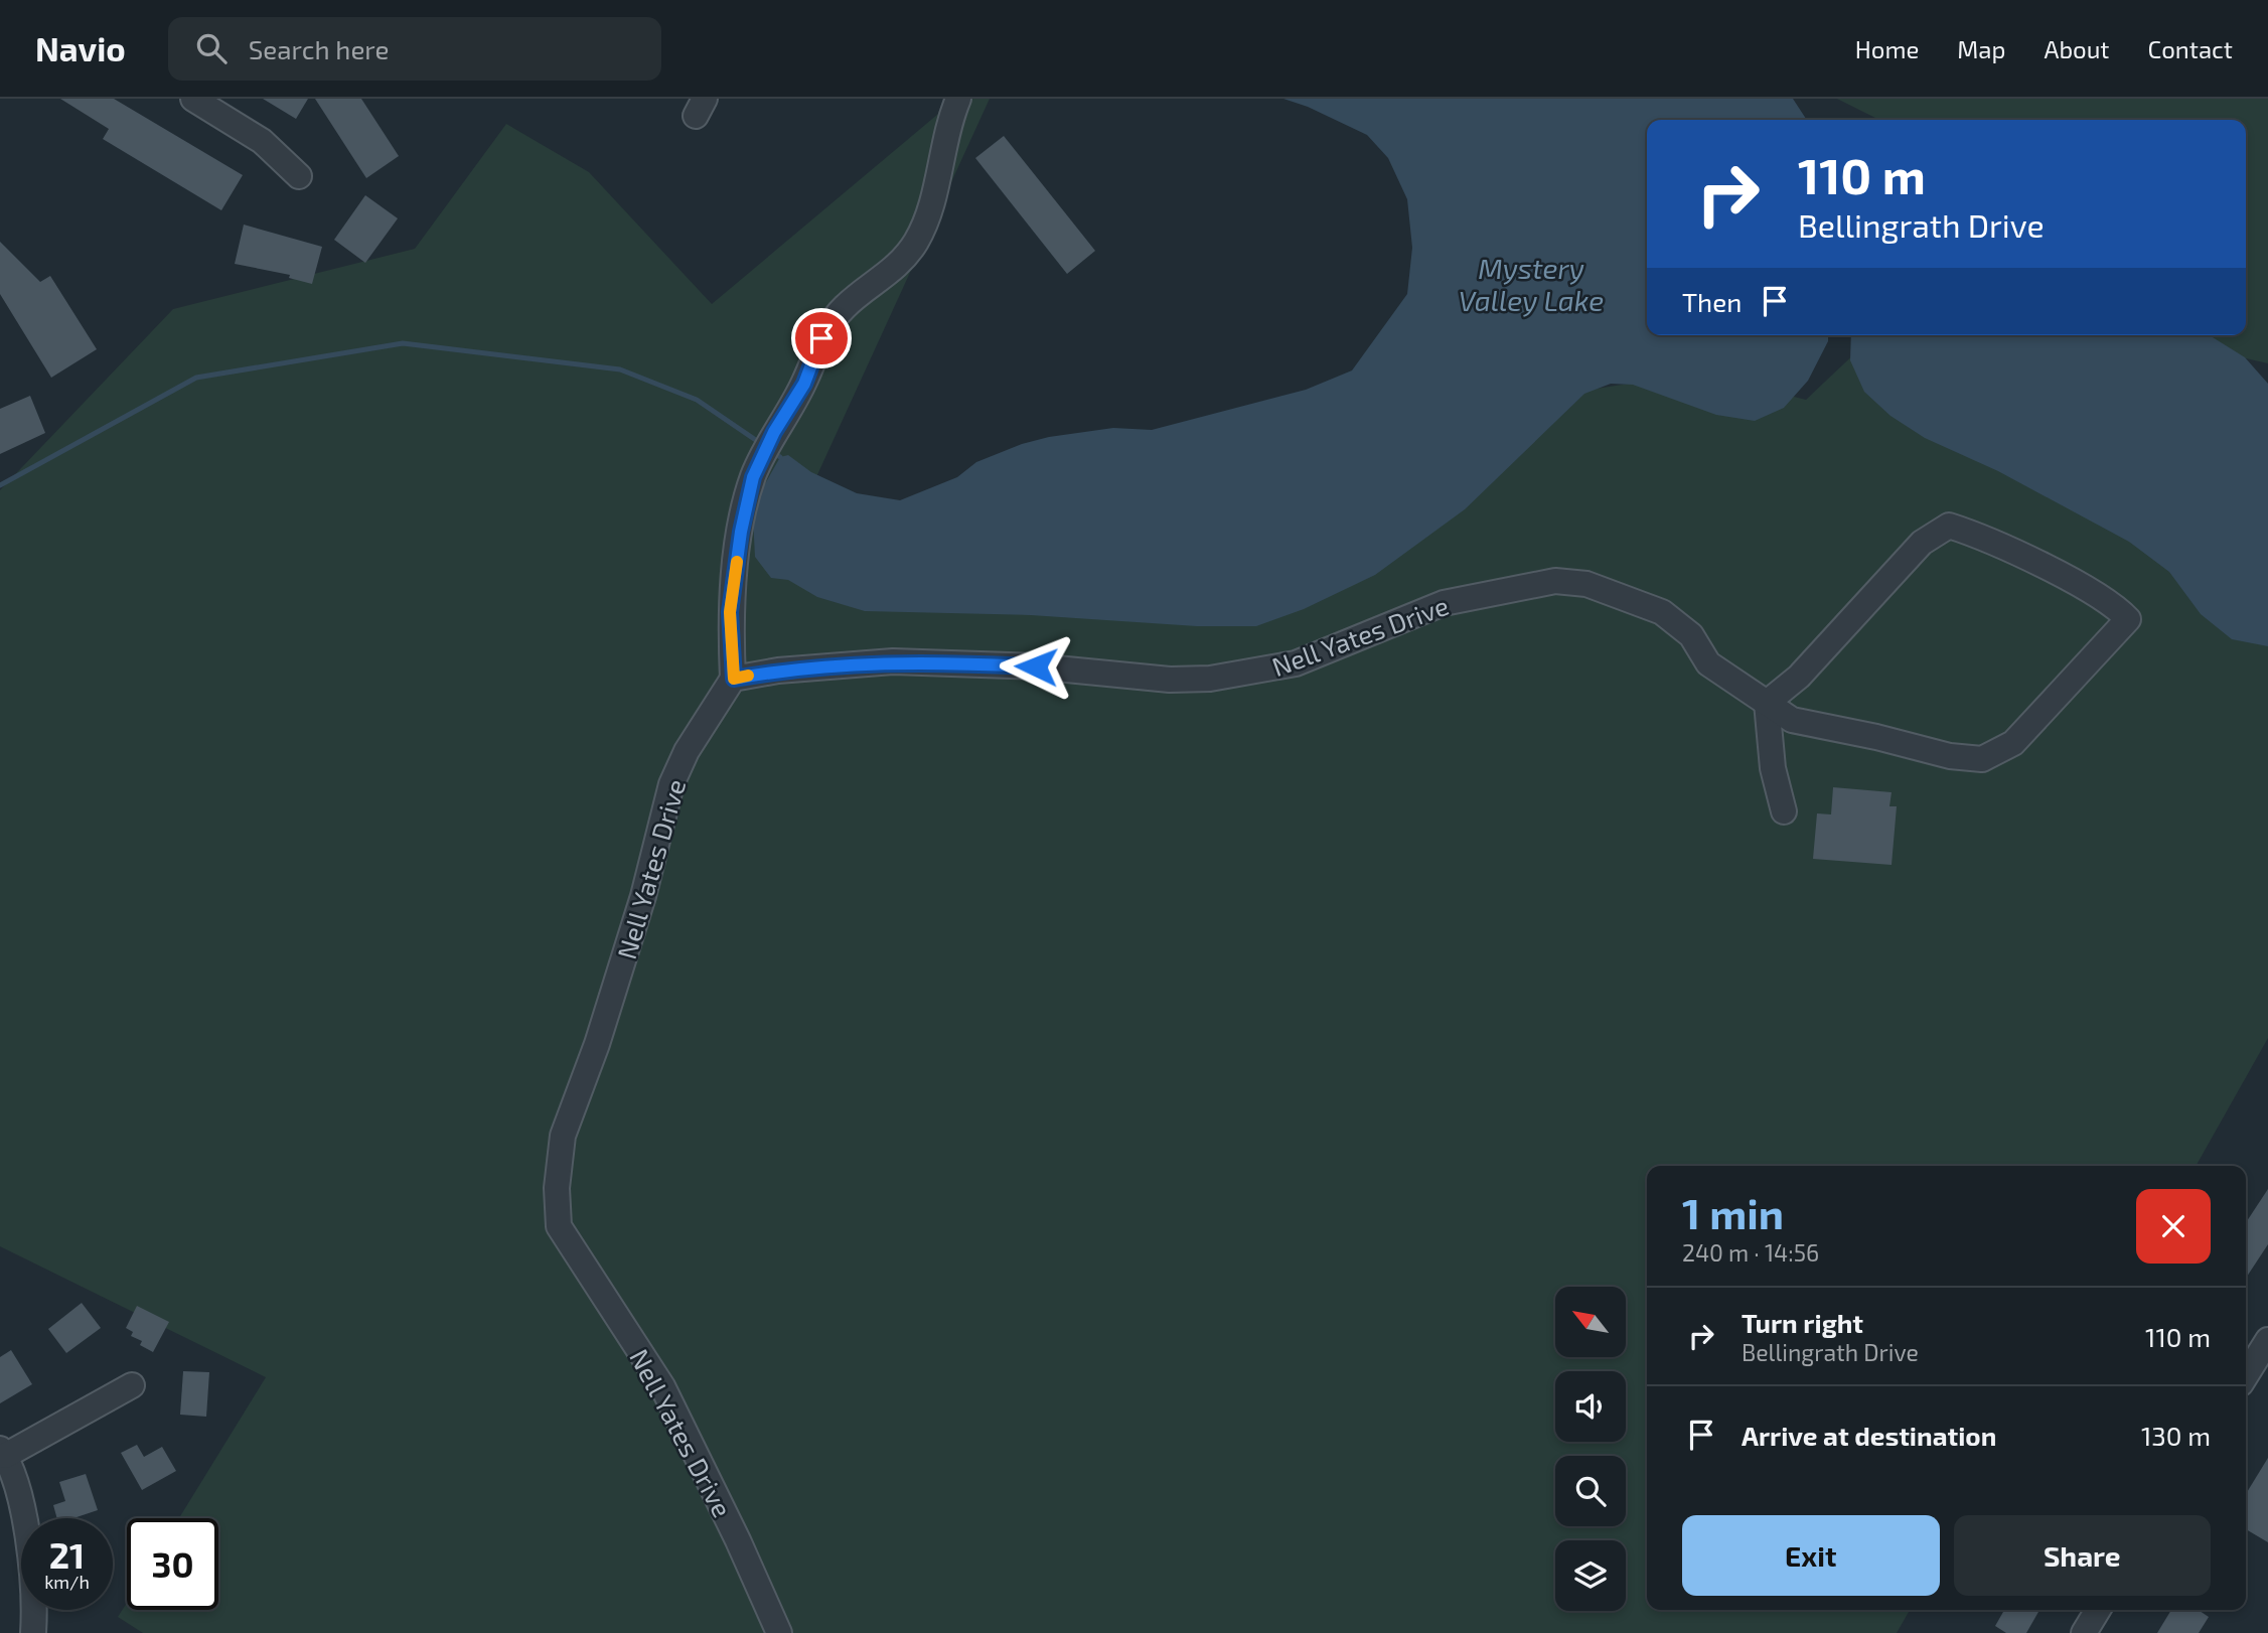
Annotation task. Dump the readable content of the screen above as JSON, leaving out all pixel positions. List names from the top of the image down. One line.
{"streets":{"street":["Nell Yates Drive"]},"water":["Mystery Valley Lake"],"north":"top left","page":{"header":"Navio","search":"Search here","nav":["Home","Map","About","Contact"],"turn":["110 m","Bellingrath Drive"],"then":"Then","heading":["1 min","240 m · 14:56"],"list":[{"name":"Turn right","note":"Bellingrath Drive","value":"110 m"},{"name":"Arrive at destination","value":"130 m"}],"buttons":["Exit","Share"],"speed":"21 km/h","limit":"30"}}
